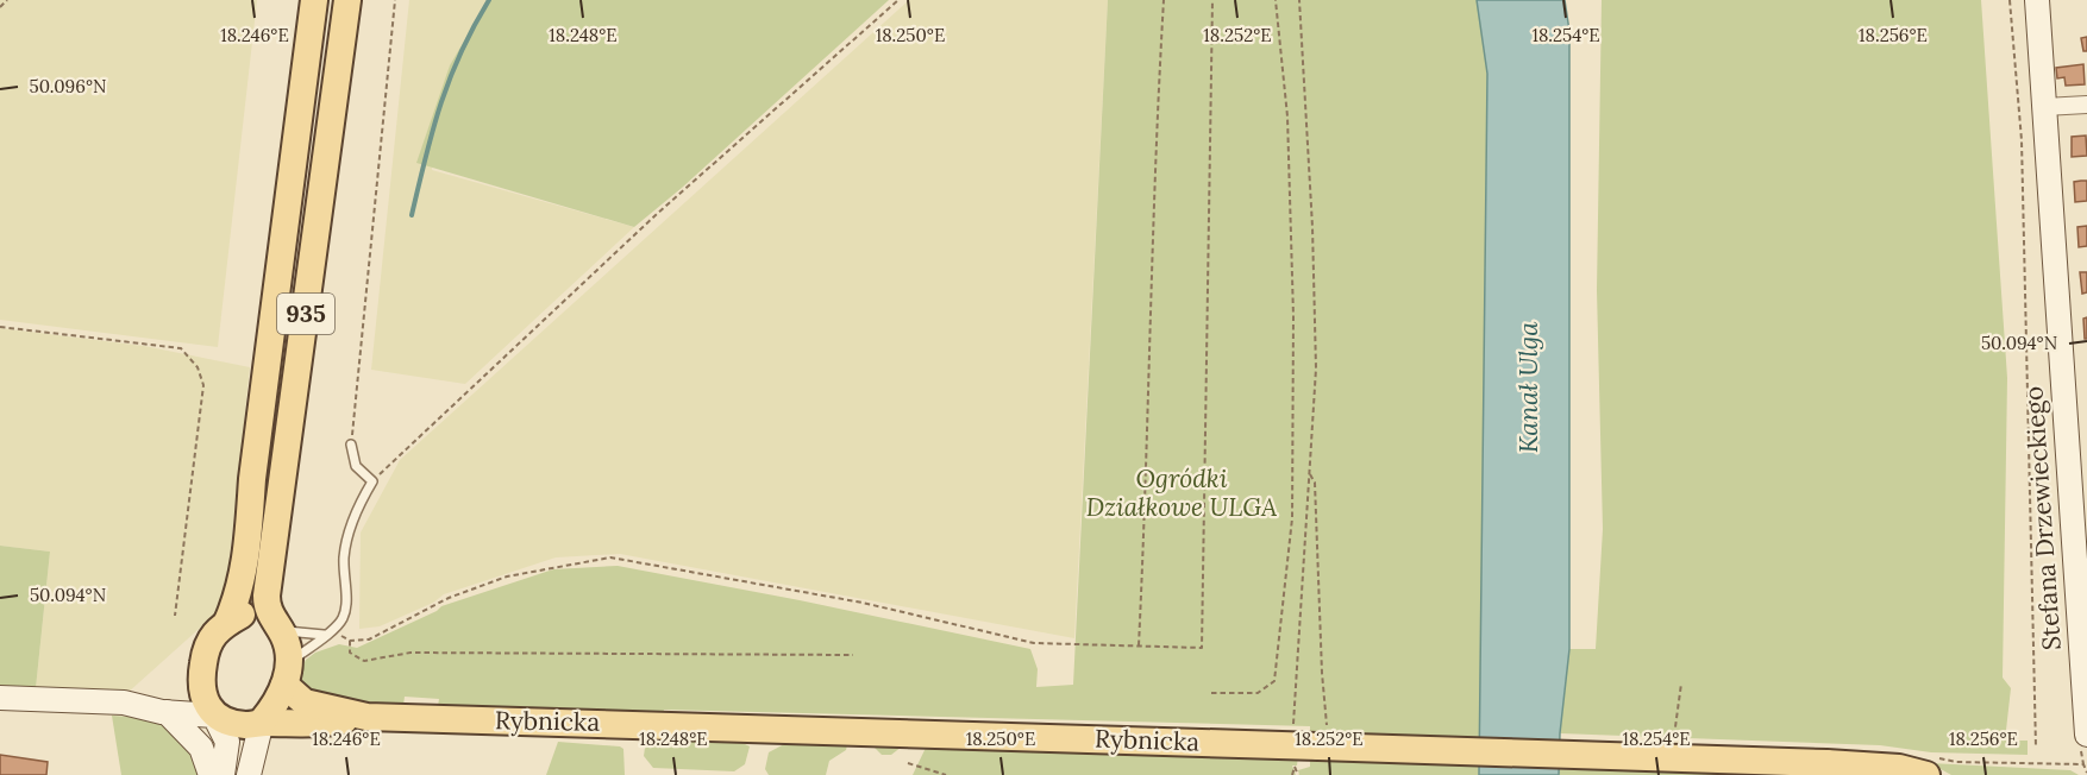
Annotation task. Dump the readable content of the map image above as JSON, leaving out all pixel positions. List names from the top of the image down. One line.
{"streets":{"main road":["935","Rybnicka"],"street":["Stefana Drzewieckiego"]},"crossings":[["935","Rybnicka"]],"water":["Kanał Ulga"],"parks":["Ogródki Działkowe ULGA"],"coordinates":["18.246°E","18.248°E","18.250°E","18.252°E","18.254°E","18.256°E","50.096°N","50.094°N"]}
